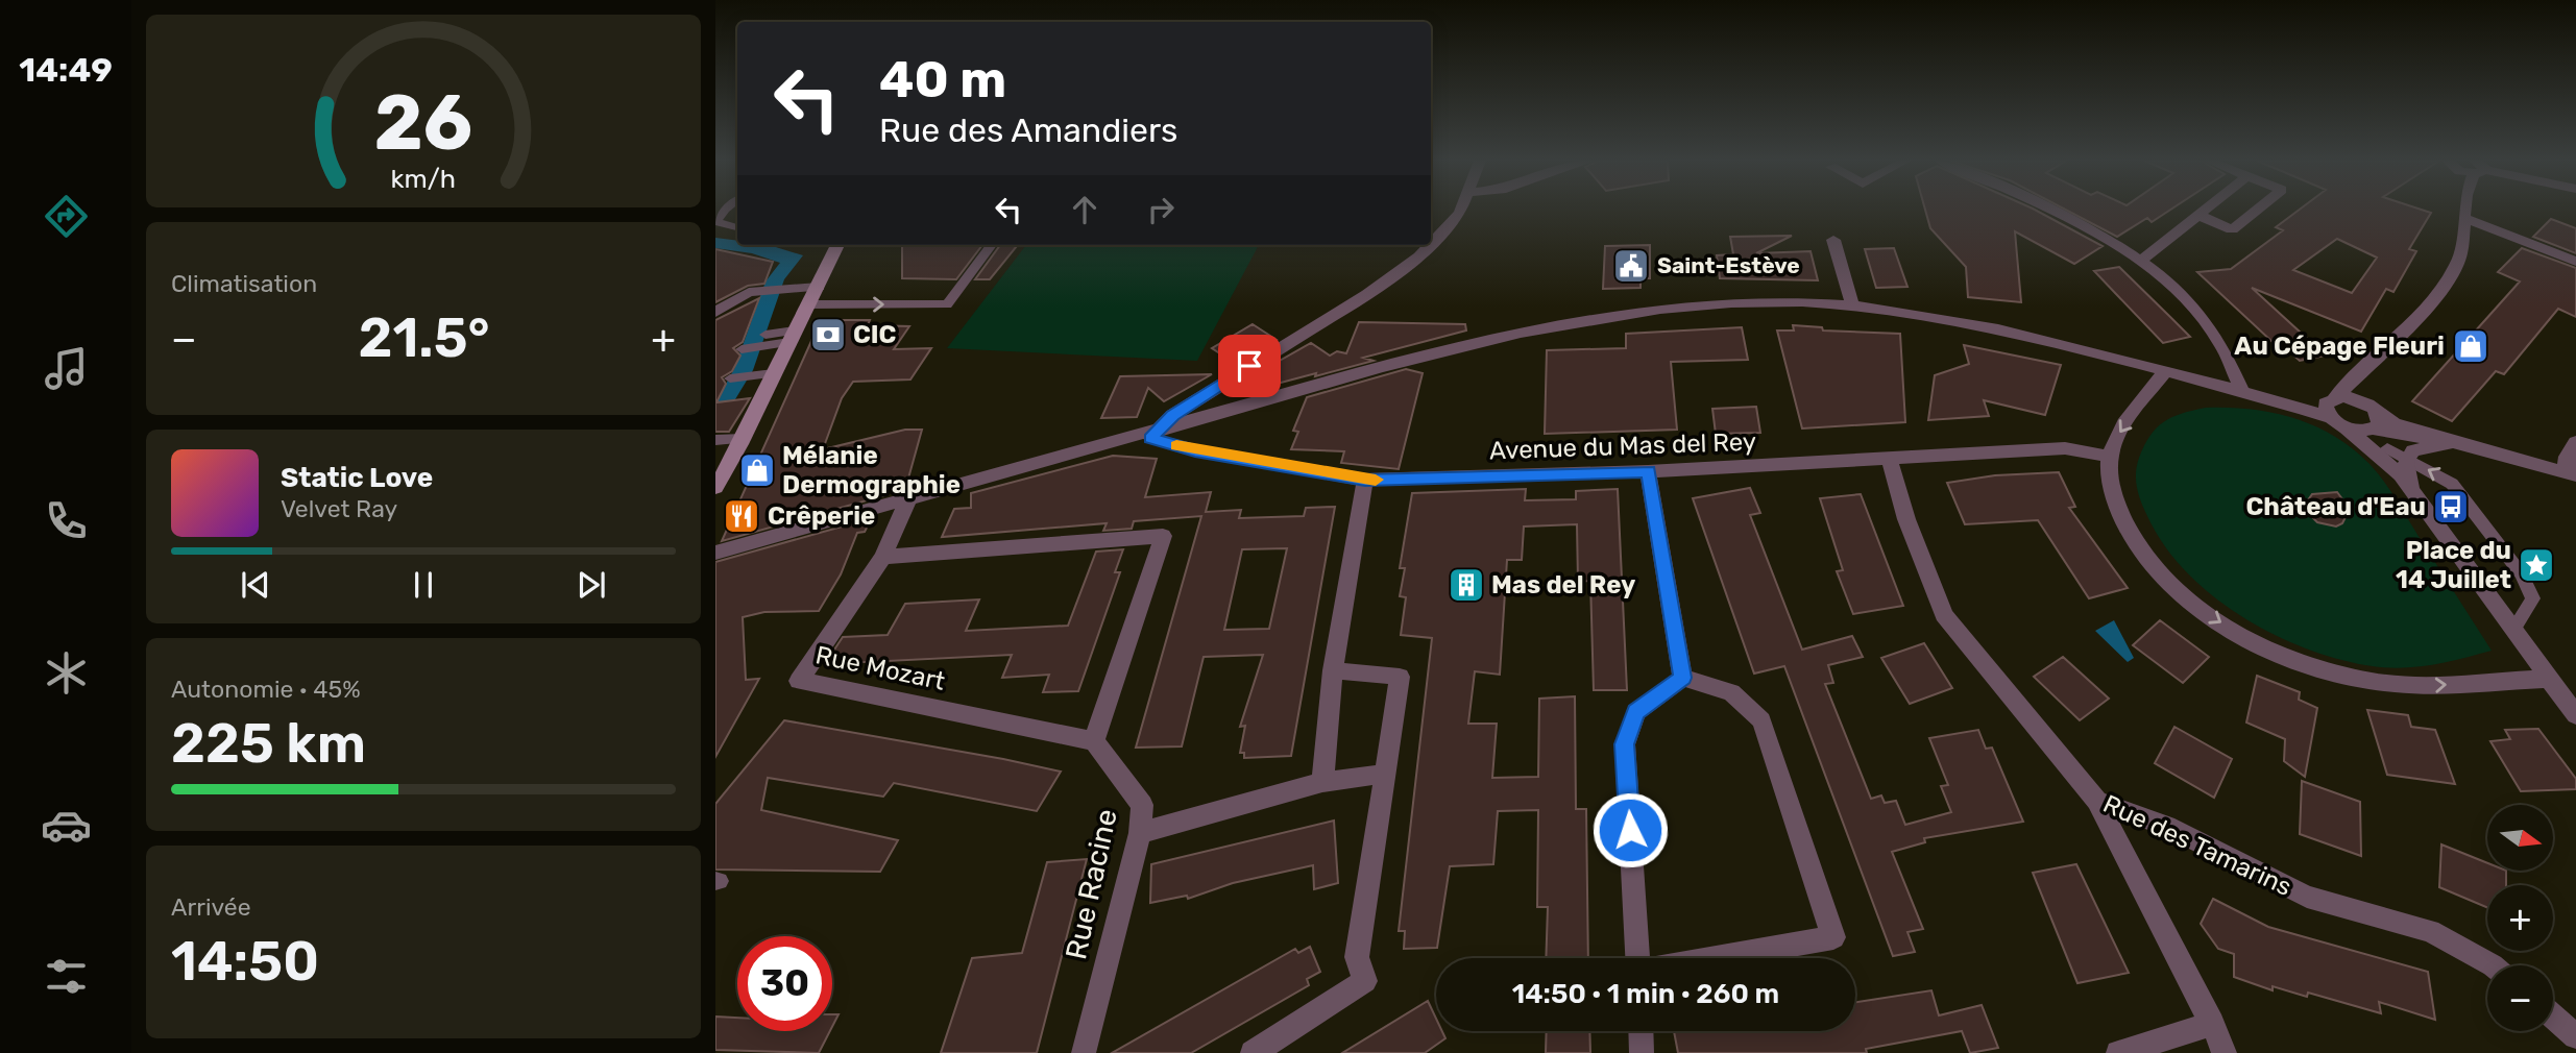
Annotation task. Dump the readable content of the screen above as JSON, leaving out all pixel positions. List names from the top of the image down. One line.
{"streets":{"street":["Avenue du Mas del Rey","Rue Mozart","Rue des Tamarins","Rue Racine"]},"crossings":[["Avenue du Mas del Rey","Rue des Tamarins"],["Rue Mozart","Rue Racine"]],"places":{"public building":["Saint-Estève"],"bank":["CIC"],"shop":["Au Cépage Fleuri","Mélanie Dermographie"],"bus stop":["Château d'Eau"],"restaurant":["Crêperie"],"place":["Place du 14 Juillet"],"building":["Mas del Rey"]},"north":"right","page":{"tabs":"14:49","turn":["40 m","Rue des Amandiers"],"tile":["Climatisation",["Autonomie · 45%","225 km"],["Arrivée","14:50"]],"heat":["−","21.5°","+"],"song":["Static Love","Velvet Ray"],"map_buttons":["+","−"],"limit":"30","trip":"14:50 · 1 min · 260 m","gauge":["26","km/h"]}}
